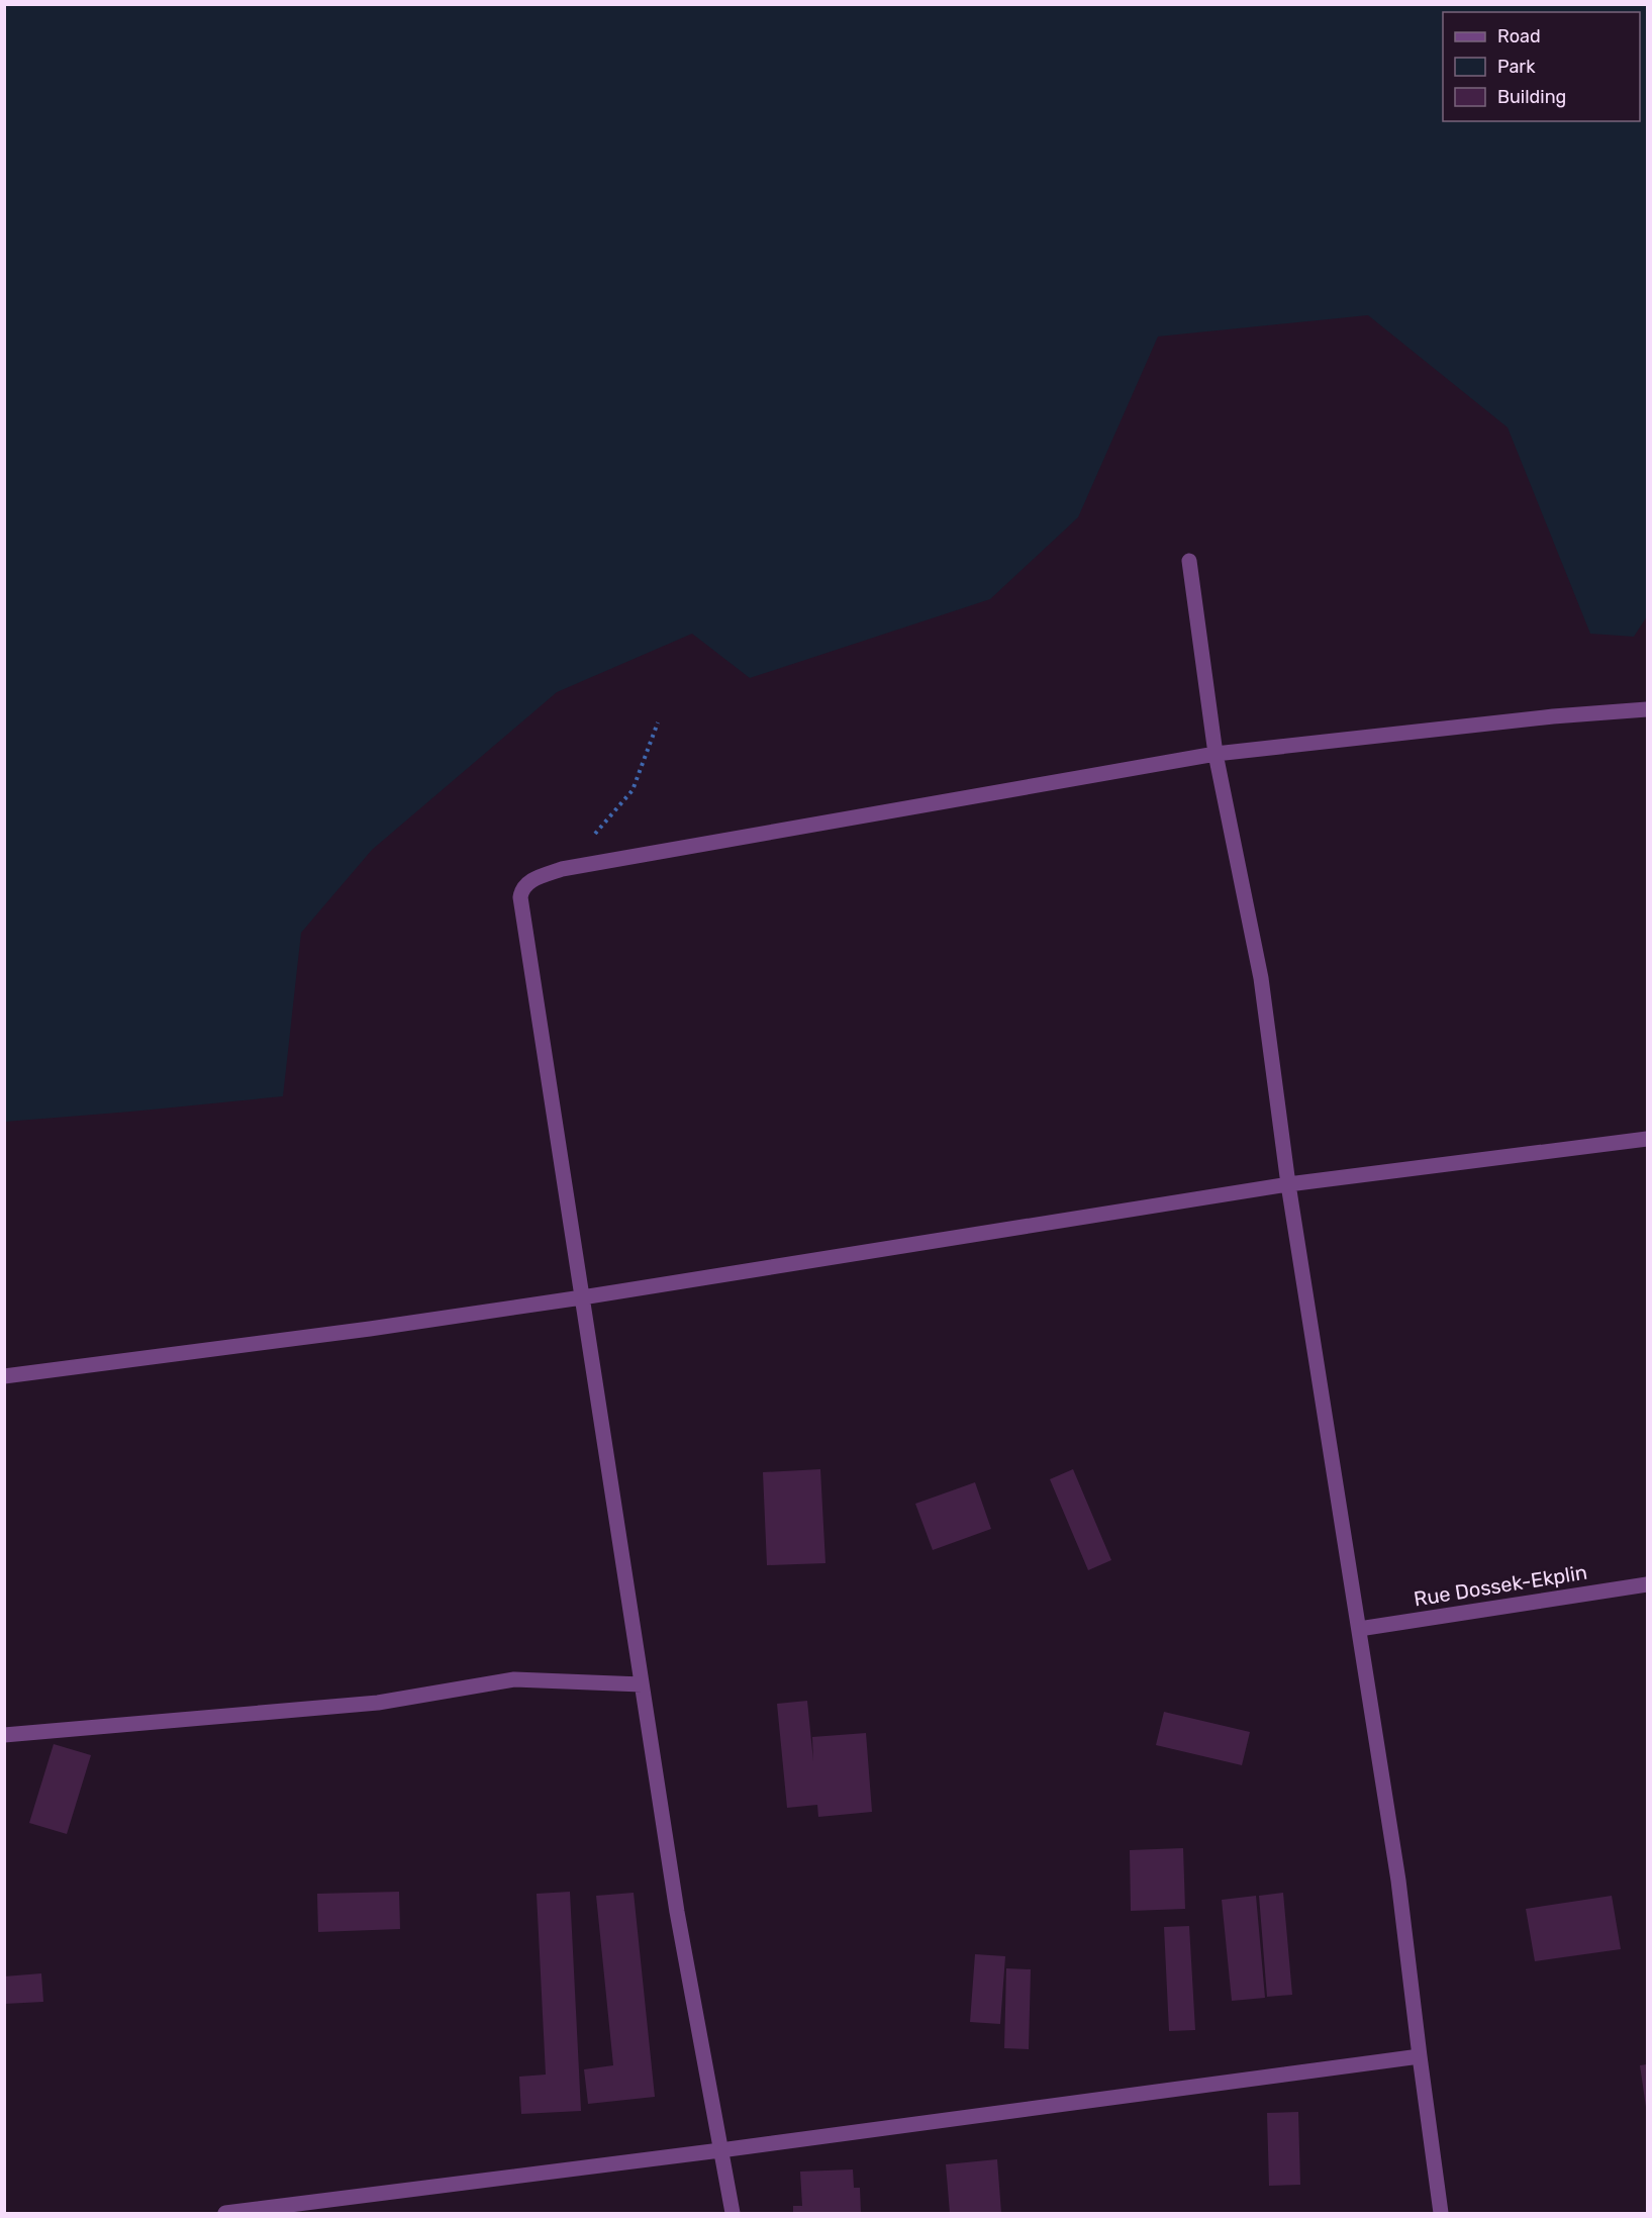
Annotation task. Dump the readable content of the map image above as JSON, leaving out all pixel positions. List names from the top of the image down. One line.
{"streets":{"street":["Rue Dossek-Ekplin"]},"legend":["Road","Park","Building"]}
